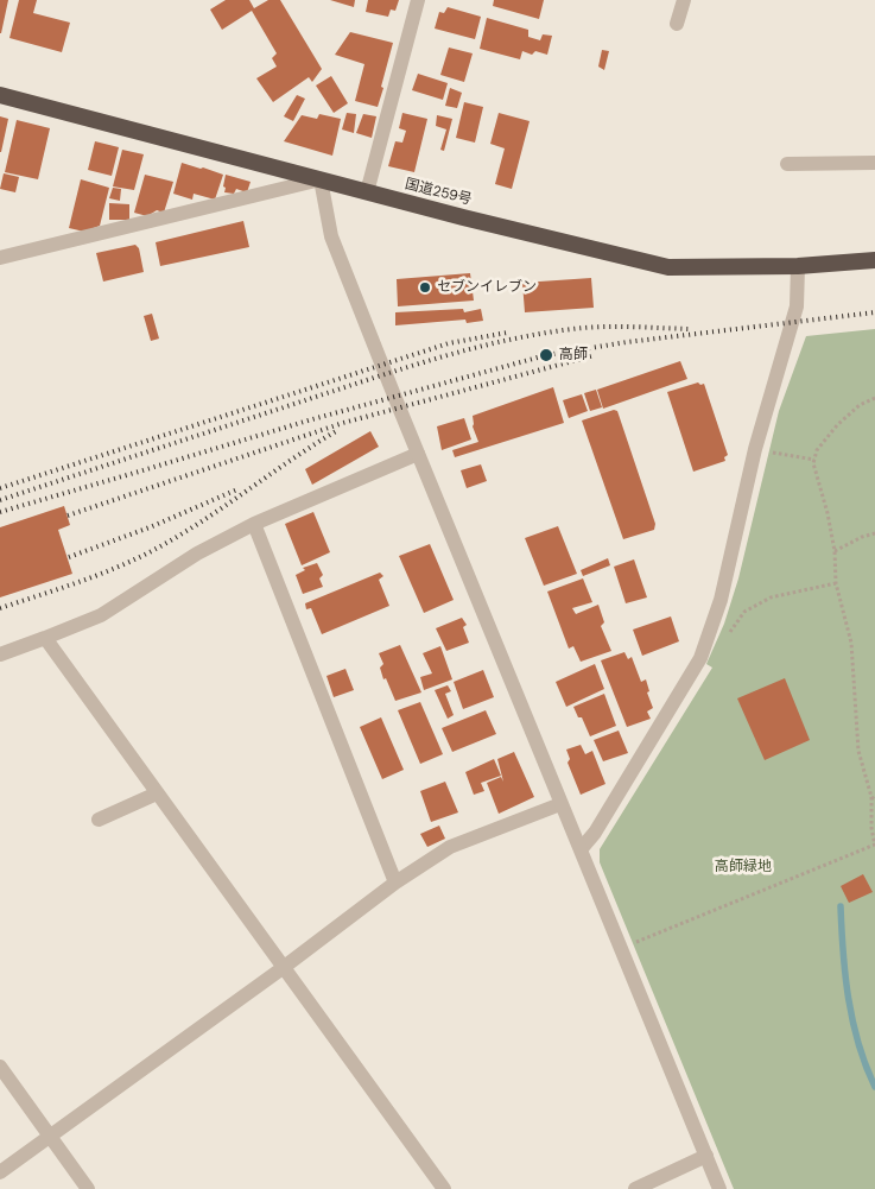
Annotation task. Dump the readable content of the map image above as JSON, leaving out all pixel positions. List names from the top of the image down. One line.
{"streets":{"highway":["国道259号"]},"parks":["高師緑地"],"places":["セブンイレブン","高師"]}
